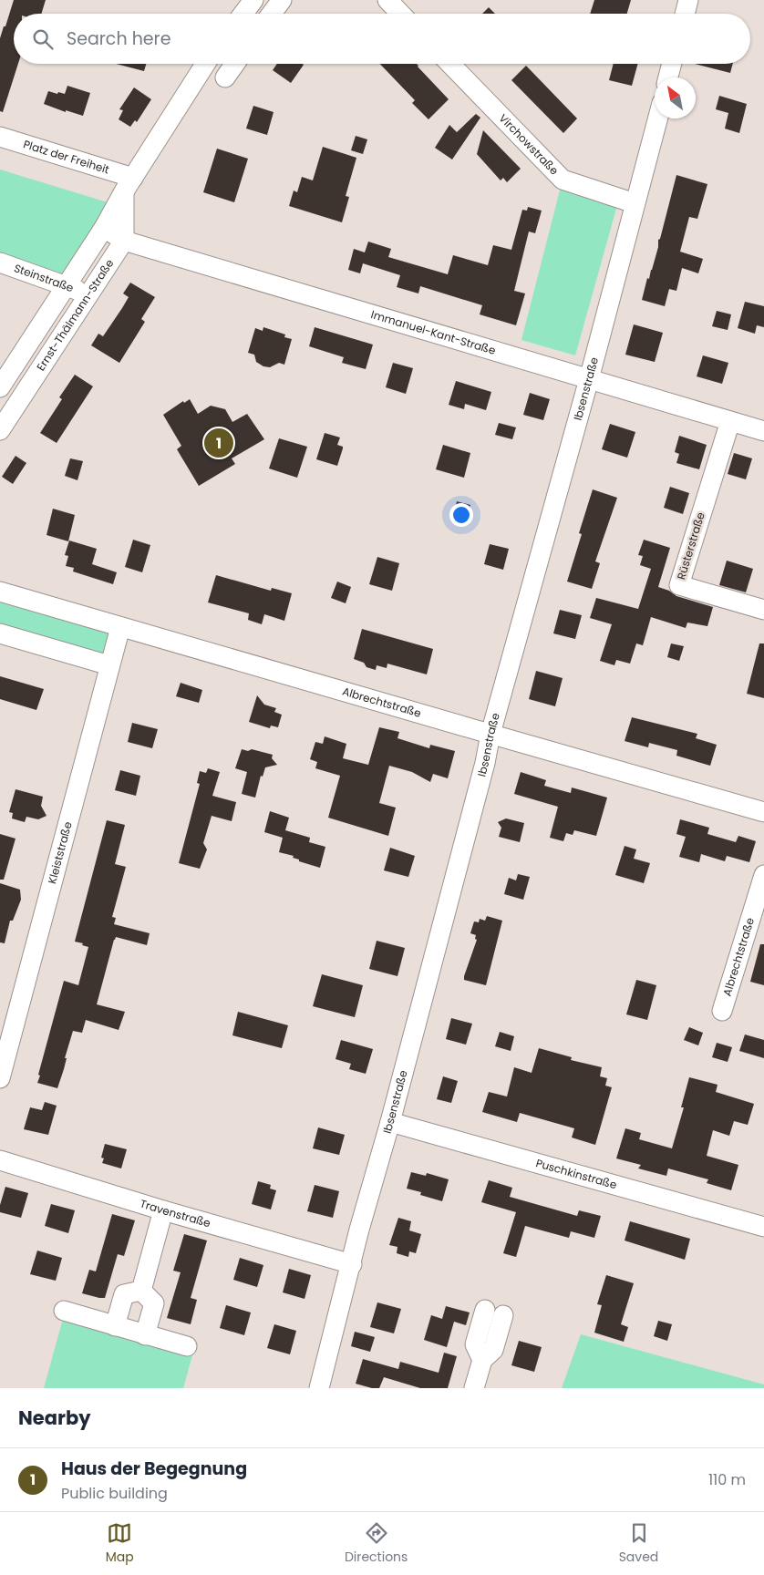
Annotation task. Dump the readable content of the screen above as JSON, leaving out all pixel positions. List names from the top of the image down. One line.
{"streets":{"street":["Virchowstraße","Platz der Freiheit","Steinstraße","Ernst-Thälmann-Straße","Immanuel-Kant-Straße","Ibsenstraße","Rüsterstraße","Albrechtstraße","Kleiststraße","Puschkinstraße","Travenstraße"]},"crossings":[["Virchowstraße","Ibsenstraße"],["Platz der Freiheit","Ernst-Thälmann-Straße"],["Steinstraße","Ernst-Thälmann-Straße"],["Ernst-Thälmann-Straße","Immanuel-Kant-Straße"],["Immanuel-Kant-Straße","Ibsenstraße"],["Immanuel-Kant-Straße","Rüsterstraße"],["Ibsenstraße","Albrechtstraße"],["Ibsenstraße","Puschkinstraße"],["Ibsenstraße","Travenstraße"],["Albrechtstraße","Kleiststraße"]],"north":"top left","page":{"search":"Search here","pins":"1","heading":"Nearby","list":[{"mark":"1","name":"Haus der Begegnung","note":"Public building","value":"110 m"}],"nav":["Map","Directions","Saved"]}}
